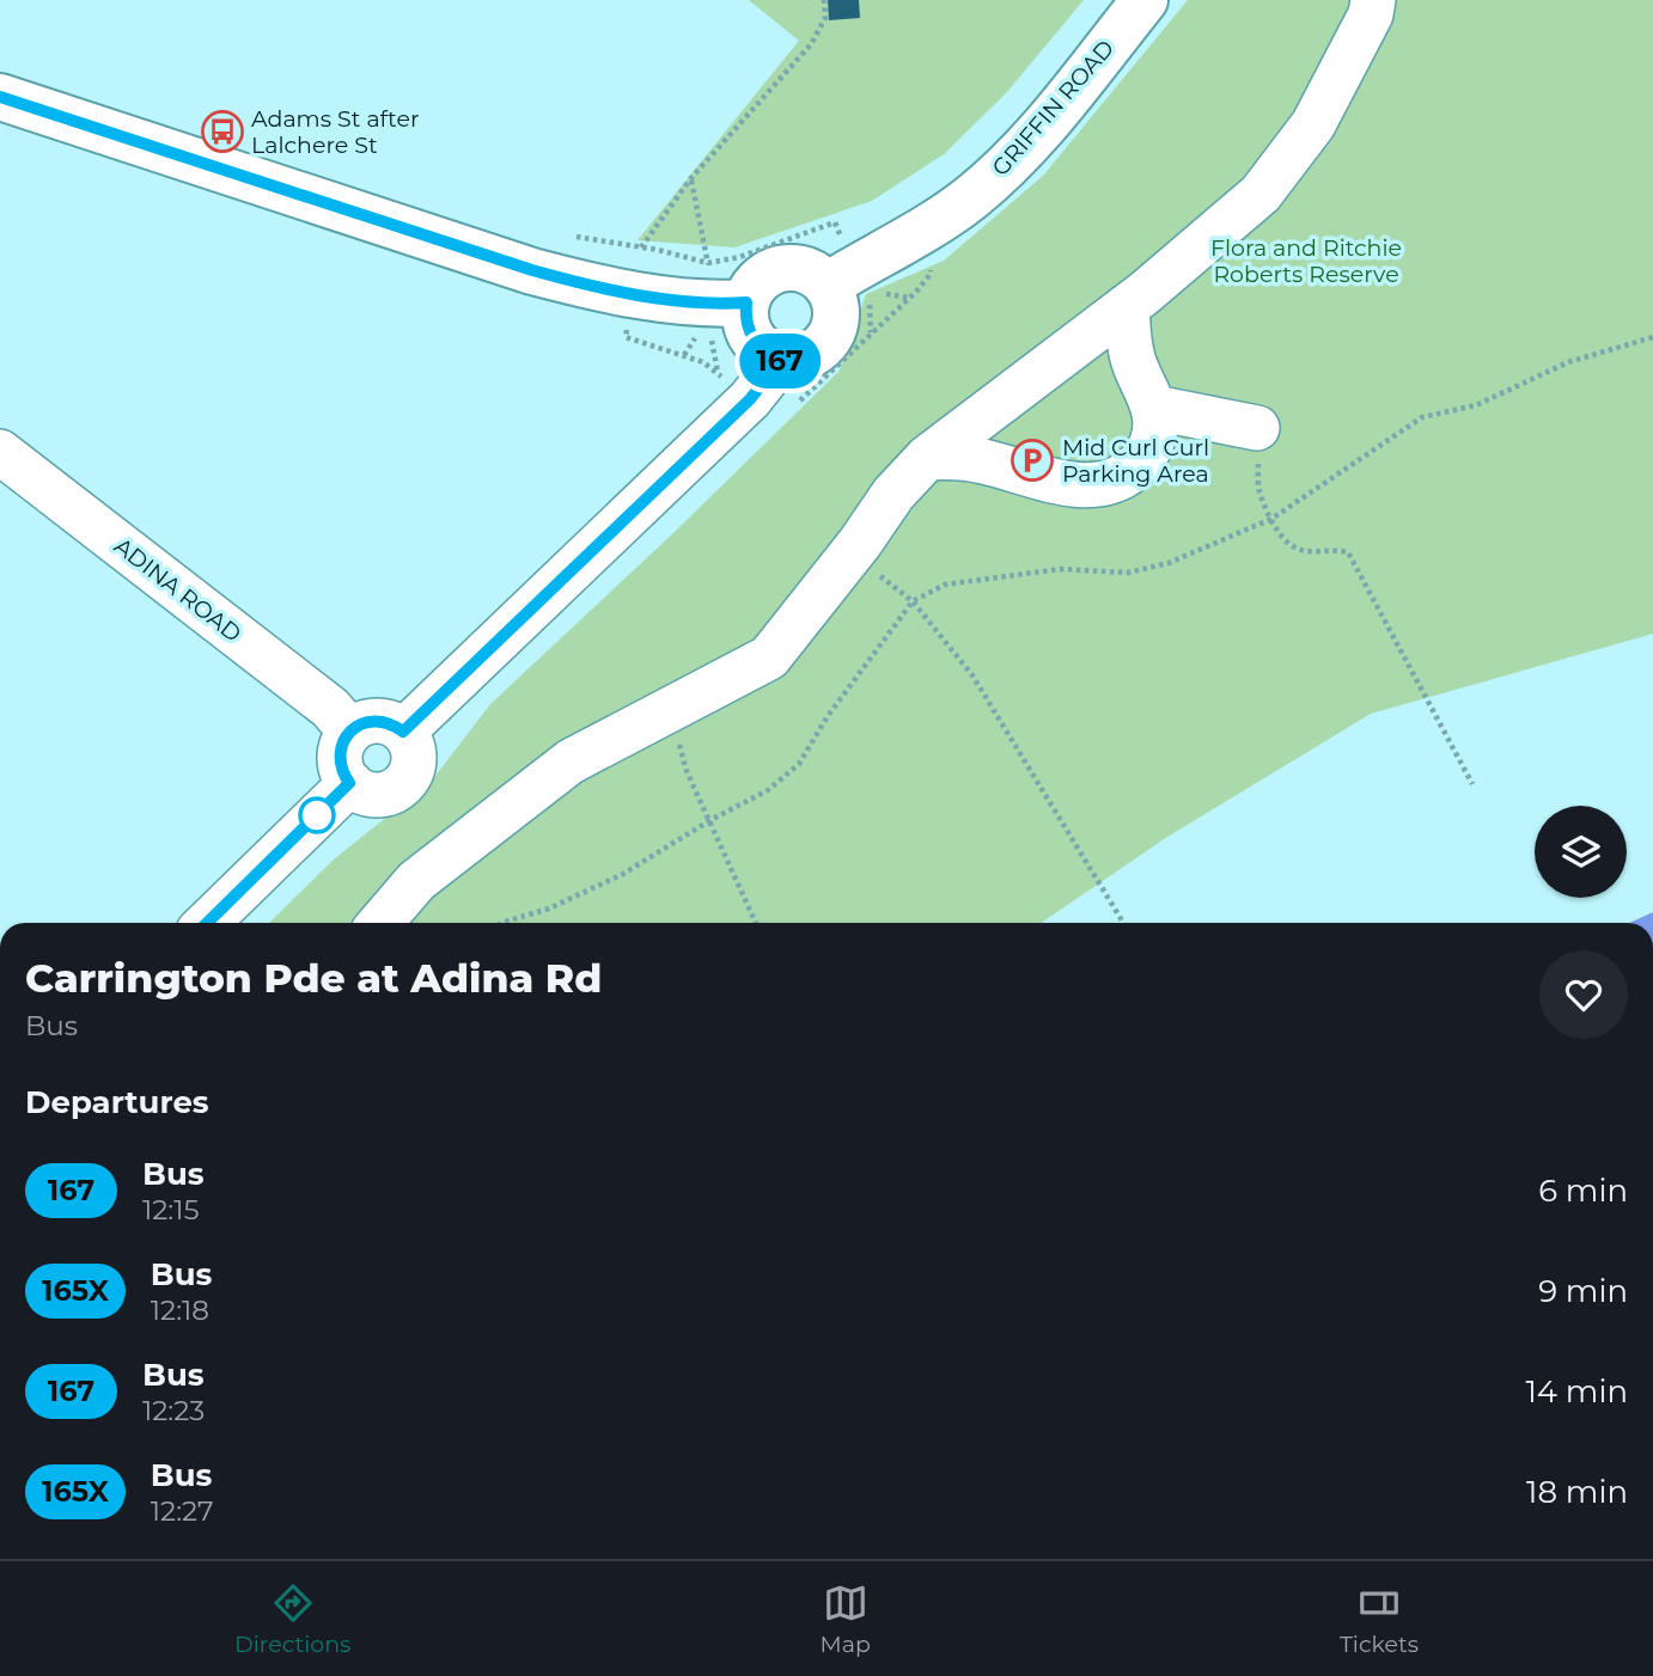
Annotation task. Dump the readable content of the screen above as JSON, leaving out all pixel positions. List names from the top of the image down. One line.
{"streets":{"main road":["GRIFFIN ROAD"],"street":["ADINA ROAD"]},"parks":["Flora and Ritchie Roberts Reserve"],"places":{"bus stop":["Adams St after Lalchere St"],"parking":["Mid Curl Curl Parking Area"]},"lines":["bus line 167"],"page":{"on_map":"167","heading":[["Carrington Pde at Adina Rd","Bus"],"Departures"],"list":[{"mark":"167","name":"Bus","note":"12:15","value":"6 min"},{"mark":"165X","name":"Bus","note":"12:18","value":"9 min"},{"mark":"167","name":"Bus","note":"12:23","value":"14 min"},{"mark":"165X","name":"Bus","note":"12:27","value":"18 min"}],"tabs":["Directions","Map","Tickets"]}}
